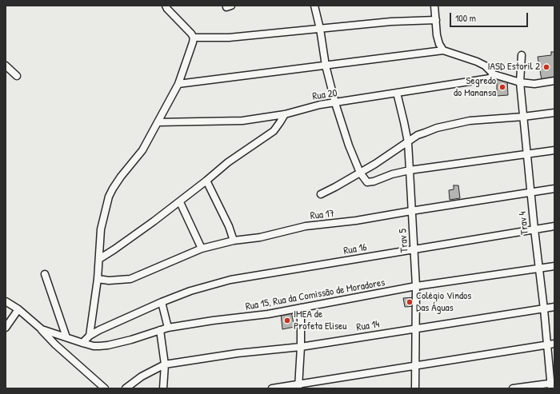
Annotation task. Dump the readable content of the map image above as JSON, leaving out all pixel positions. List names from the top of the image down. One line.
{"streets":{"street":["Rua 20","Rua 17","Trav 4","Trav 5","Rua 16","Rua 15, Rua da Comissão de Moradores","Rua 14"]},"crossings":[["Rua 20","Trav 5"],["Rua 17","Trav 4"],["Rua 17","Trav 5"],["Trav 4","Rua 16"],["Trav 4","Rua 15, Rua da Comissão de Moradores"],["Trav 4","Rua 14"],["Trav 5","Rua 16"],["Trav 5","Rua 15, Rua da Comissão de Moradores"],["Trav 5","Rua 14"],["Rua 16","Rua 15, Rua da Comissão de Moradores"]],"places":["IASD Estoril 2","Segredo do Manansa","Colégio Vindos Das Águas","IMEA de Profeta Eliseu"],"scale_bar":"100 m"}
